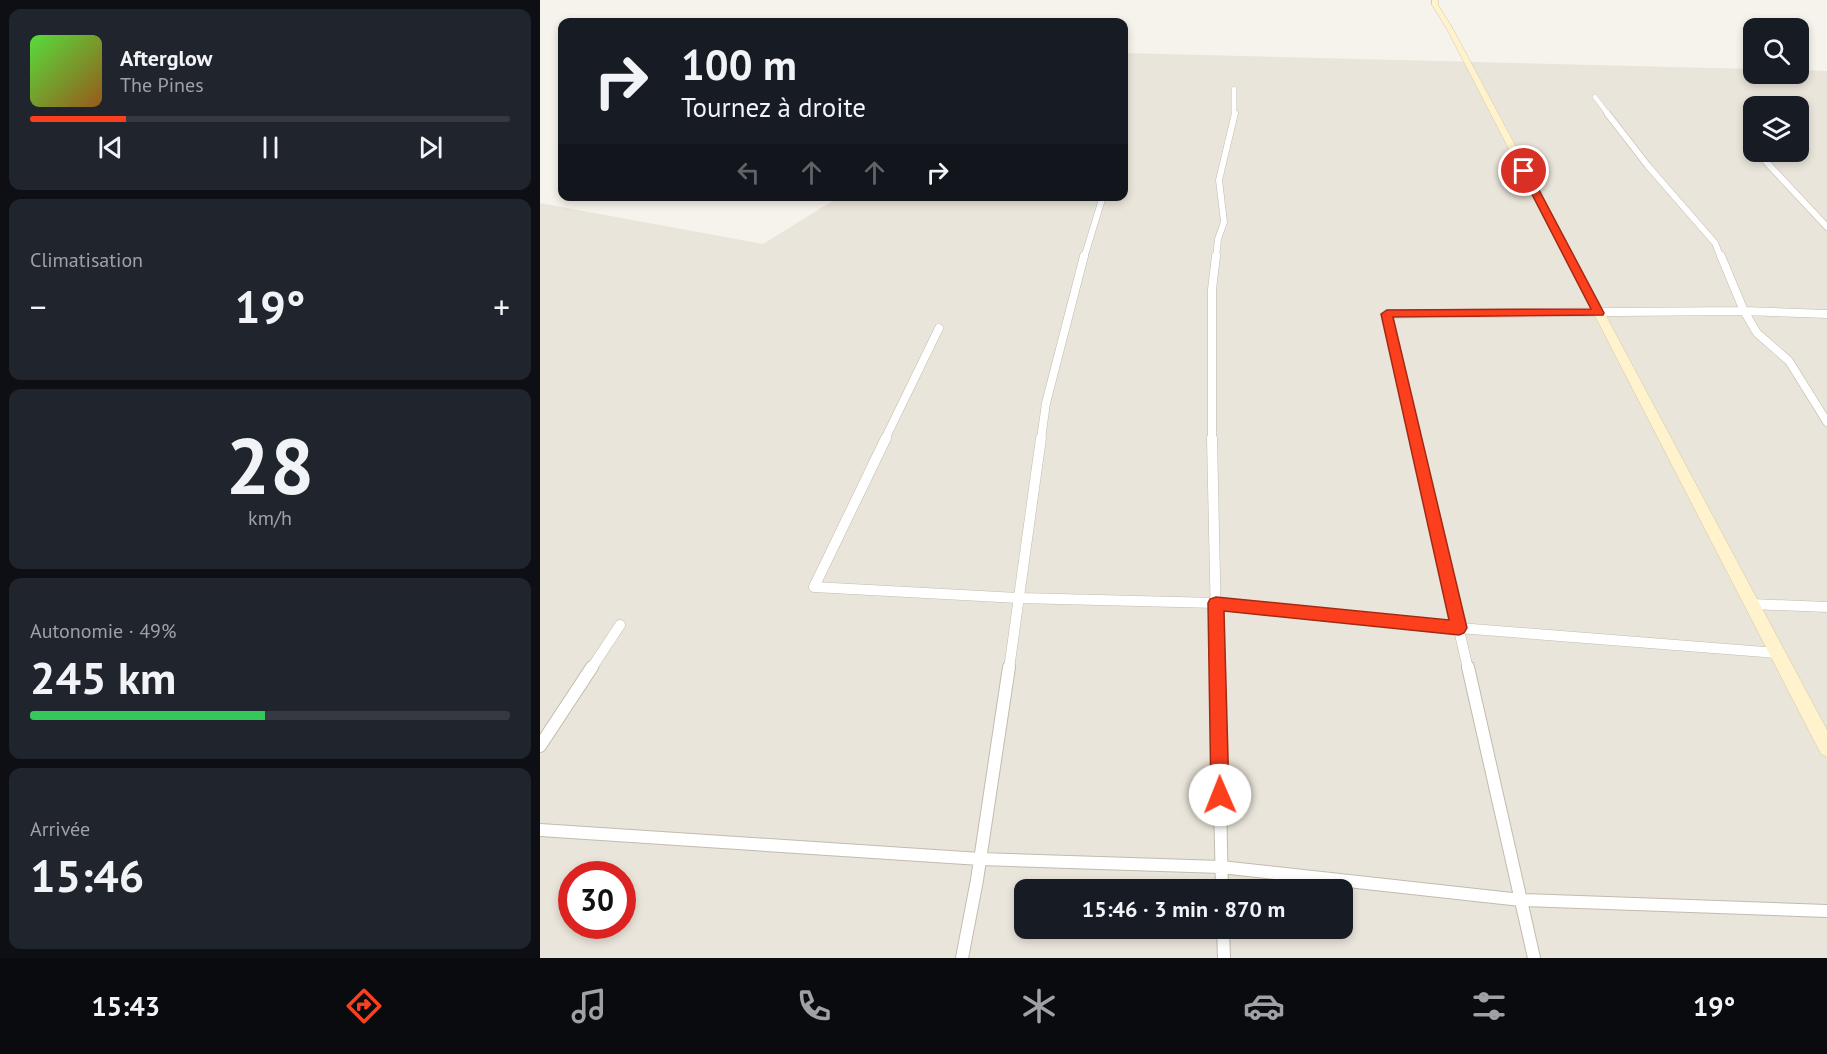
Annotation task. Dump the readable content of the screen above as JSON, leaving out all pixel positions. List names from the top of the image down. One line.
{"page":{"turn":["100 m","Tournez à droite"],"song":["Afterglow","The Pines"],"tile":["Climatisation",["28","km/h"],["Autonomie · 49%","245 km"],["Arrivée","15:46"]],"heat":["−","19°","+"],"limit":"30","trip":"15:46 · 3 min · 870 m","tabs":["15:43","19°"]}}
